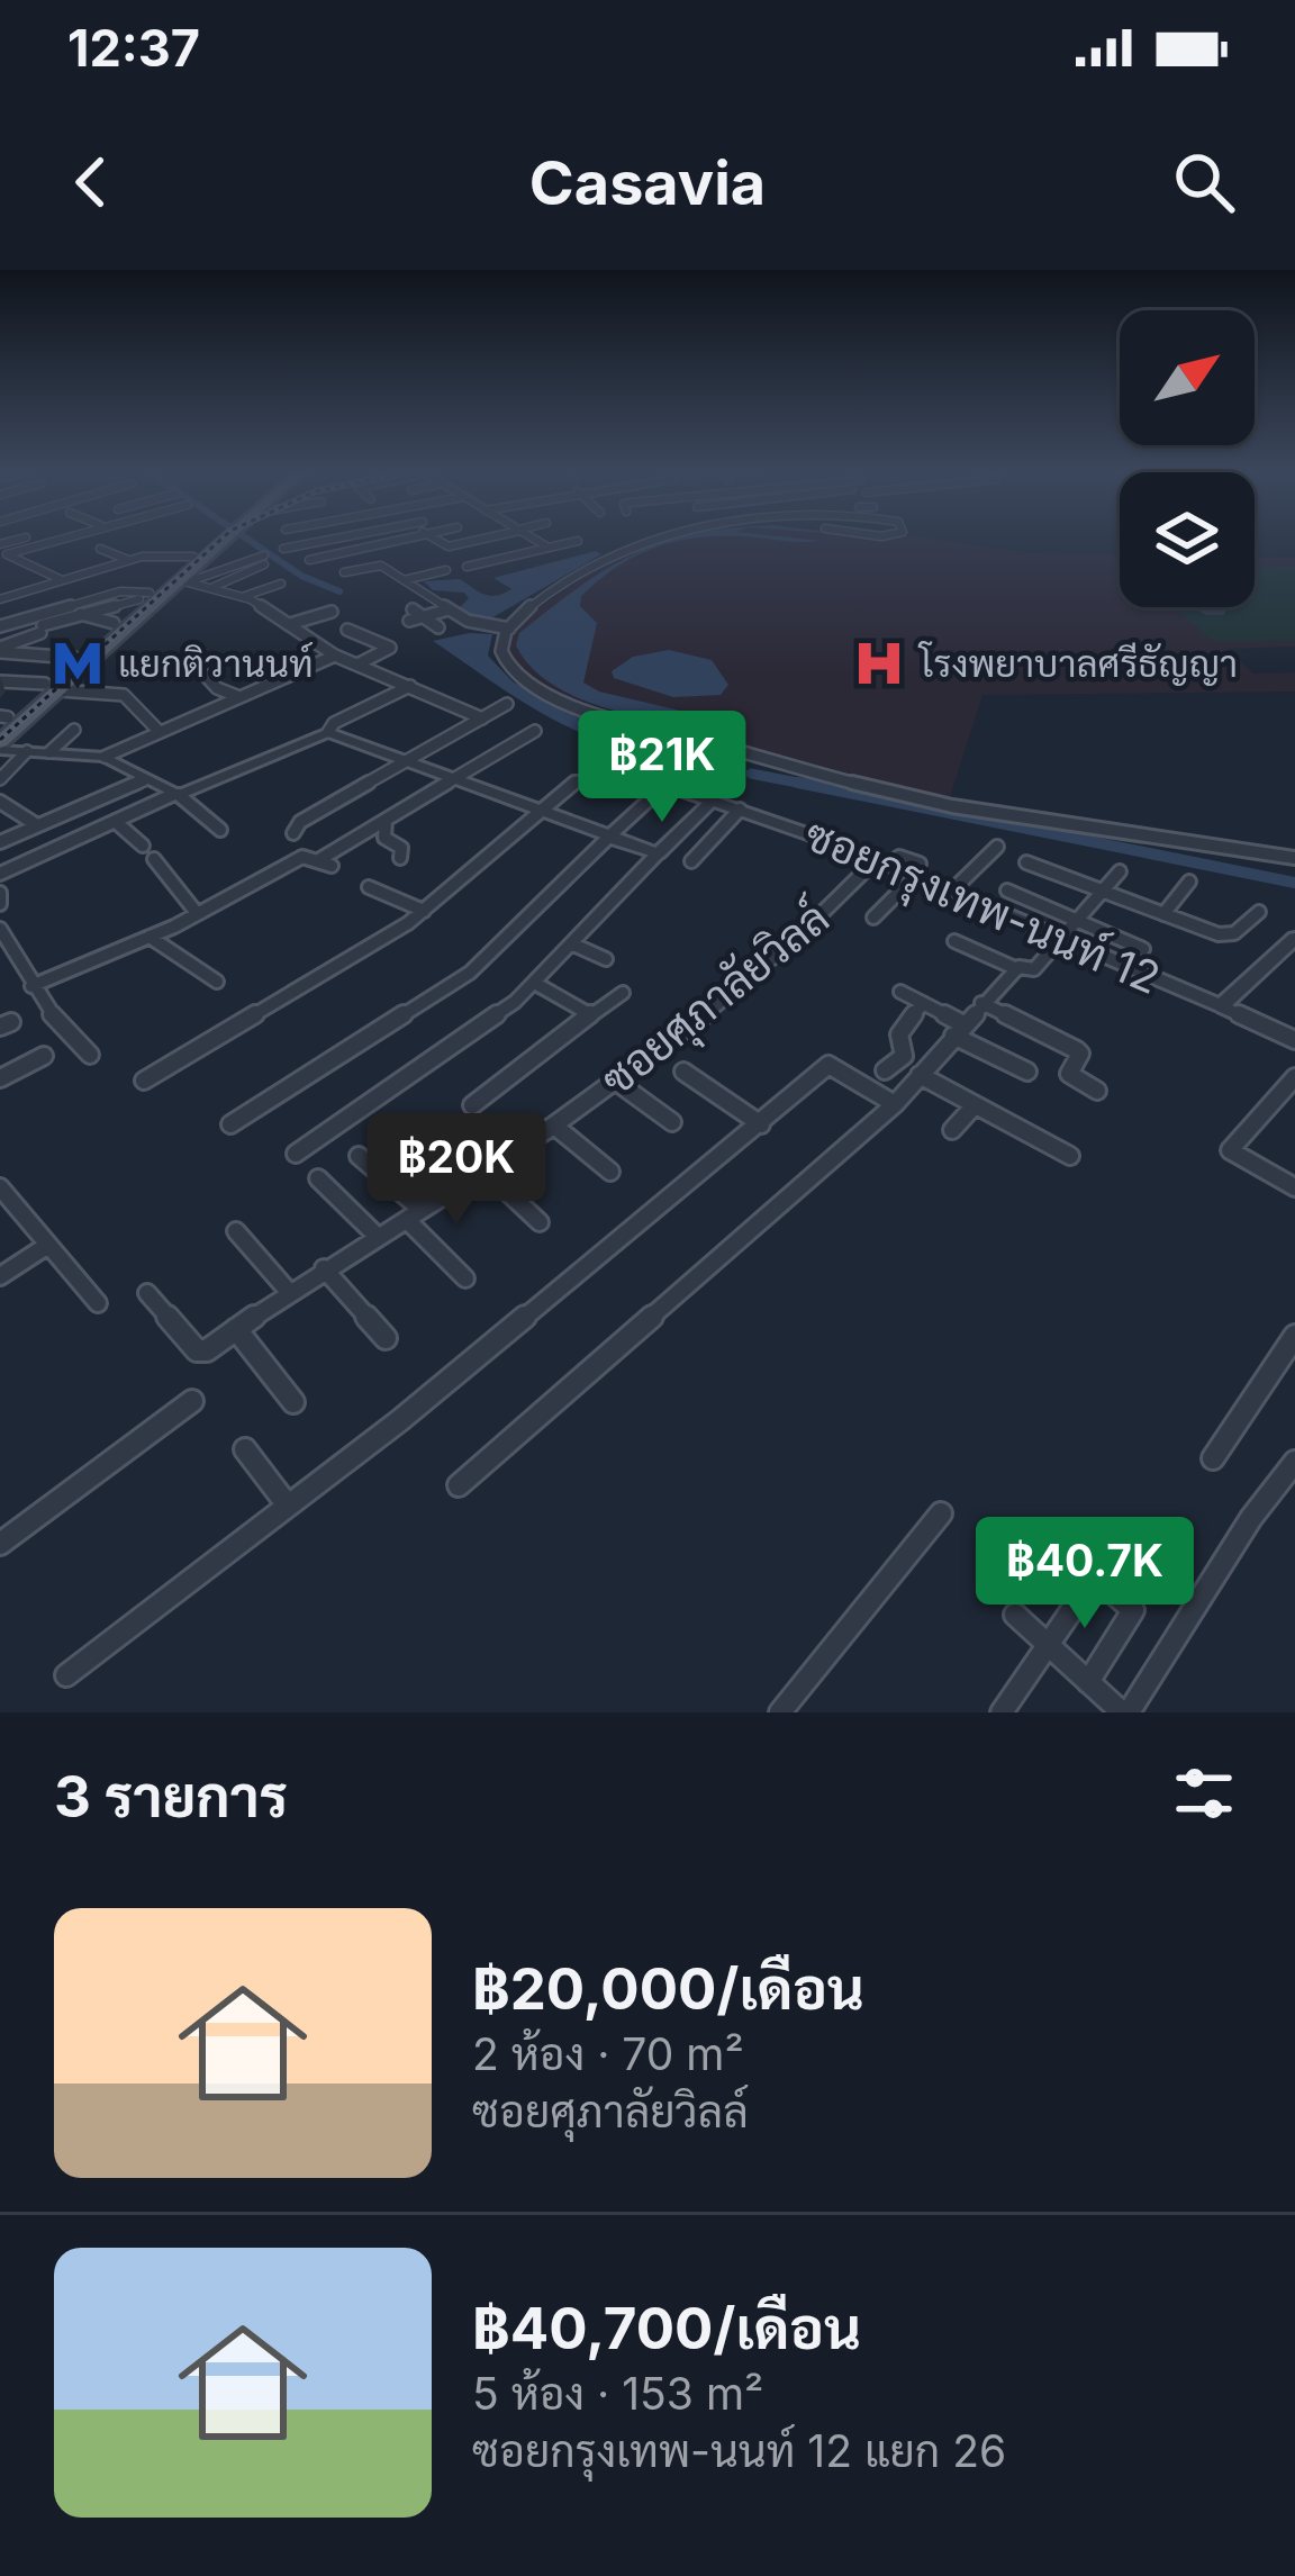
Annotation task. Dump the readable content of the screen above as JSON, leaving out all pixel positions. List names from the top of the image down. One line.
{"streets":{"street":["ซอยกรุงเทพ-นนท์ 12","ซอยศุภาลัยวิลล์"]},"crossings":[["ซอยกรุงเทพ-นนท์ 12","ซอยศุภาลัยวิลล์"]],"places":{"metro station":["แยกติวานนท์"],"hospital":["โรงพยาบาลศรีธัญญา"]},"north":"top right","page":{"status":"12:37","header":"Casavia","price":["฿21K","฿20K","฿40.7K"],"heading":"3 รายการ","list":[{"name":"฿20,000/เดือน","note":"2 ห้อง · 70 m² · ซอยศุภาลัยวิลล์"},{"name":"฿40,700/เดือน","note":"5 ห้อง · 153 m² · ซอยกรุงเทพ-นนท์ 12 แยก 26"}]}}
